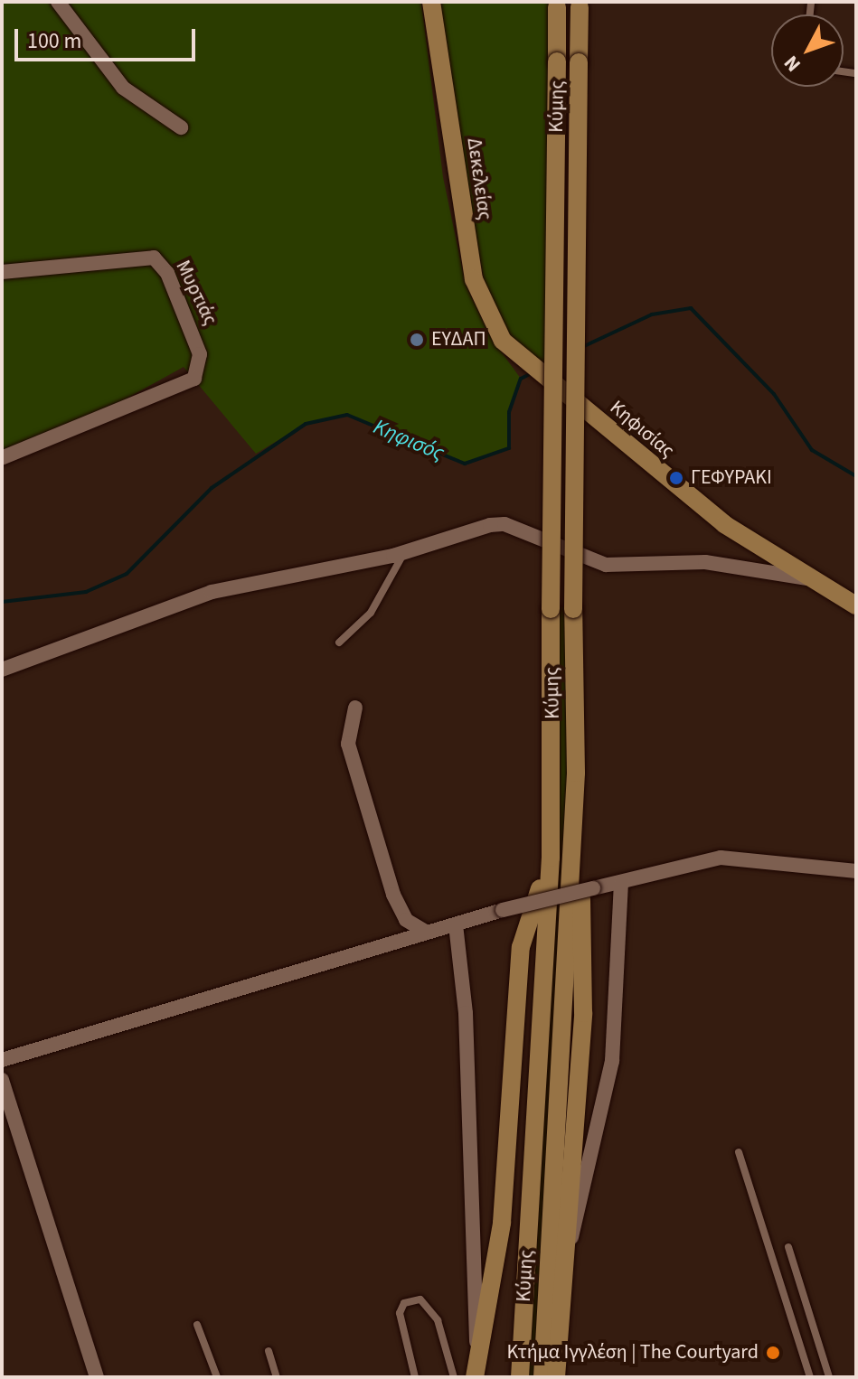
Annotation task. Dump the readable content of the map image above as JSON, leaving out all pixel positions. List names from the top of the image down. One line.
{"streets":{"main road":["Κύμης","Δεκελείας","Κηφισίας"],"street":["Μυρτιάς"]},"crossings":[["Δεκελείας","Κηφισίας"]],"water":["Κηφισός"],"places":["ΕΥΔΑΠ","ΓΕΦΥΡΑΚΙ","Κτήμα Ιγγλέση | The Courtyard"],"scale_bar":"100 m","north":"bottom left"}
